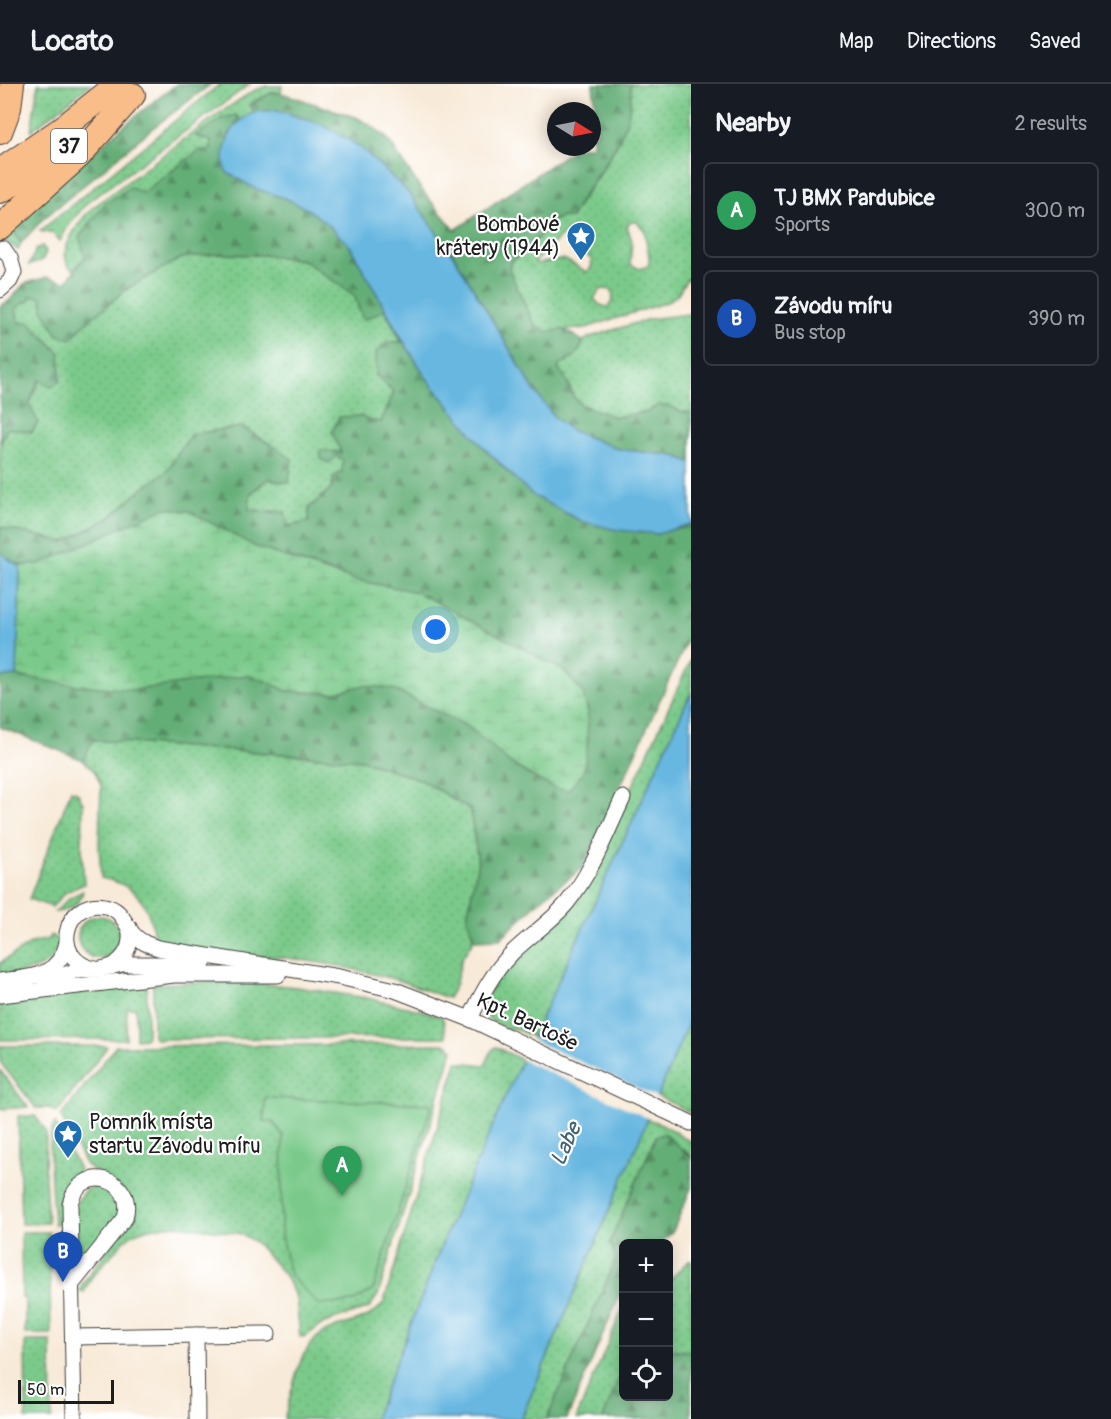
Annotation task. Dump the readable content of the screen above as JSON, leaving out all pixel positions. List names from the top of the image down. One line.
{"streets":{"main road":["37"],"street":["Kpt. Bartoše"]},"water":["Labe"],"places":{"place":["Bombové krátery (1944)","Pomník místa startu Závodu míru"]},"scale_bar":"50 m","north":"right","page":{"header":"Locato","nav":["Map","Directions","Saved"],"heading":["Nearby","2 results"],"list":[{"mark":"A","name":"TJ BMX Pardubice","note":"Sports","value":"300 m"},{"mark":"B","name":"Závodu míru","note":"Bus stop","value":"390 m"}],"pins":["A","B"],"map_buttons":["+","−"],"scale":"50 m"}}
